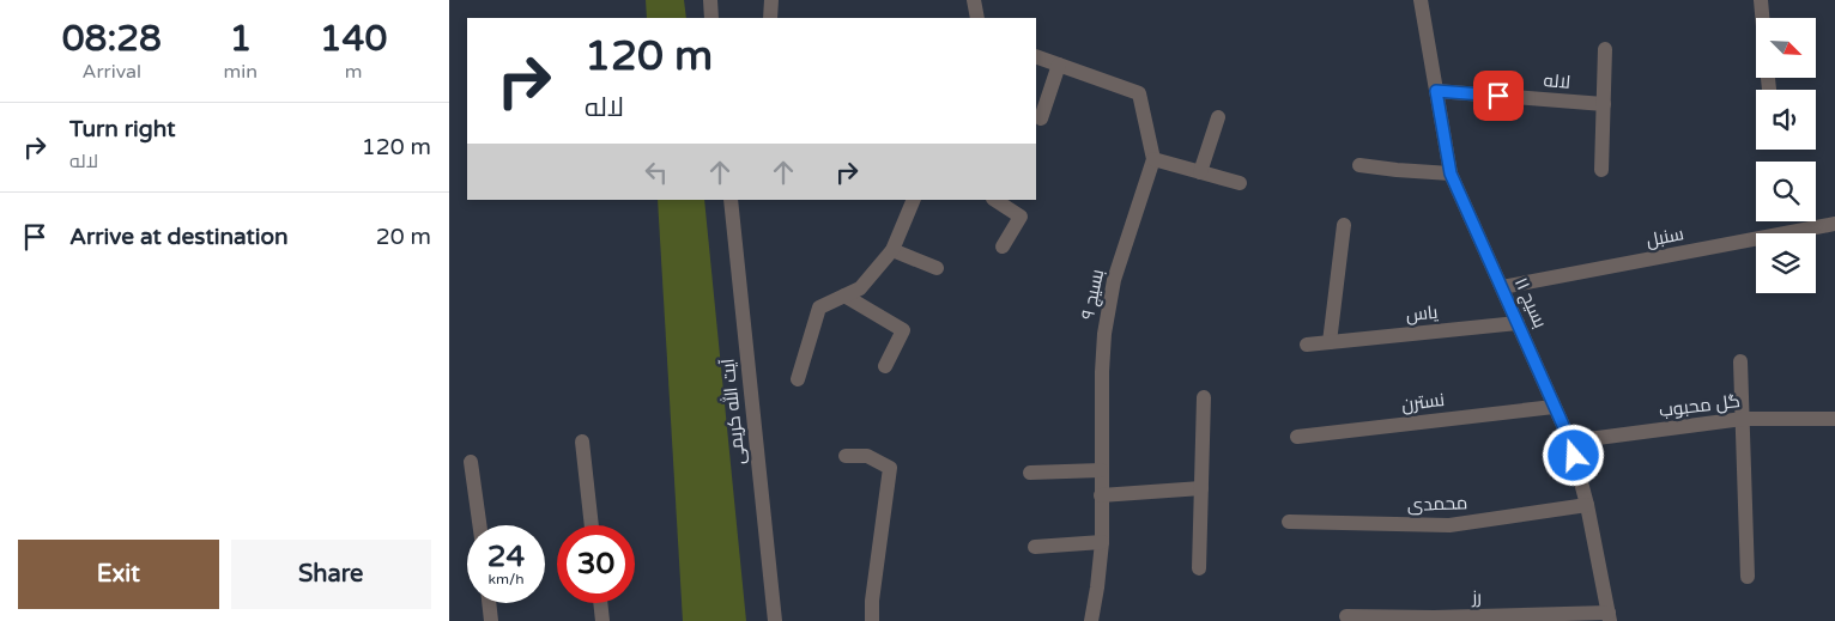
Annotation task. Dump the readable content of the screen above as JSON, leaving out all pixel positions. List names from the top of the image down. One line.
{"streets":{"street":["لاله","سنبل","بسیج ۹","بسیج ۱۱","یاس","نسترن","گل محبوب","آیت الله کریمی","محمدی","رز"]},"crossings":[["لاله","بسیج ۱۱"],["سنبل","بسیج ۱۱"],["بسیج ۱۱","یاس"],["بسیج ۱۱","نسترن"],["بسیج ۱۱","گل محبوب"],["بسیج ۱۱","محمدی"],["بسیج ۱۱","رز"]],"north":"bottom right","page":{"eta":["08:28","Arrival","1","min","140","m"],"turn":["120 m","لاله"],"list":[{"name":"Turn right","note":"لاله","value":"120 m"},{"name":"Arrive at destination","value":"20 m"}],"speed":"24 km/h","limit":"30","buttons":["Exit","Share"]}}
